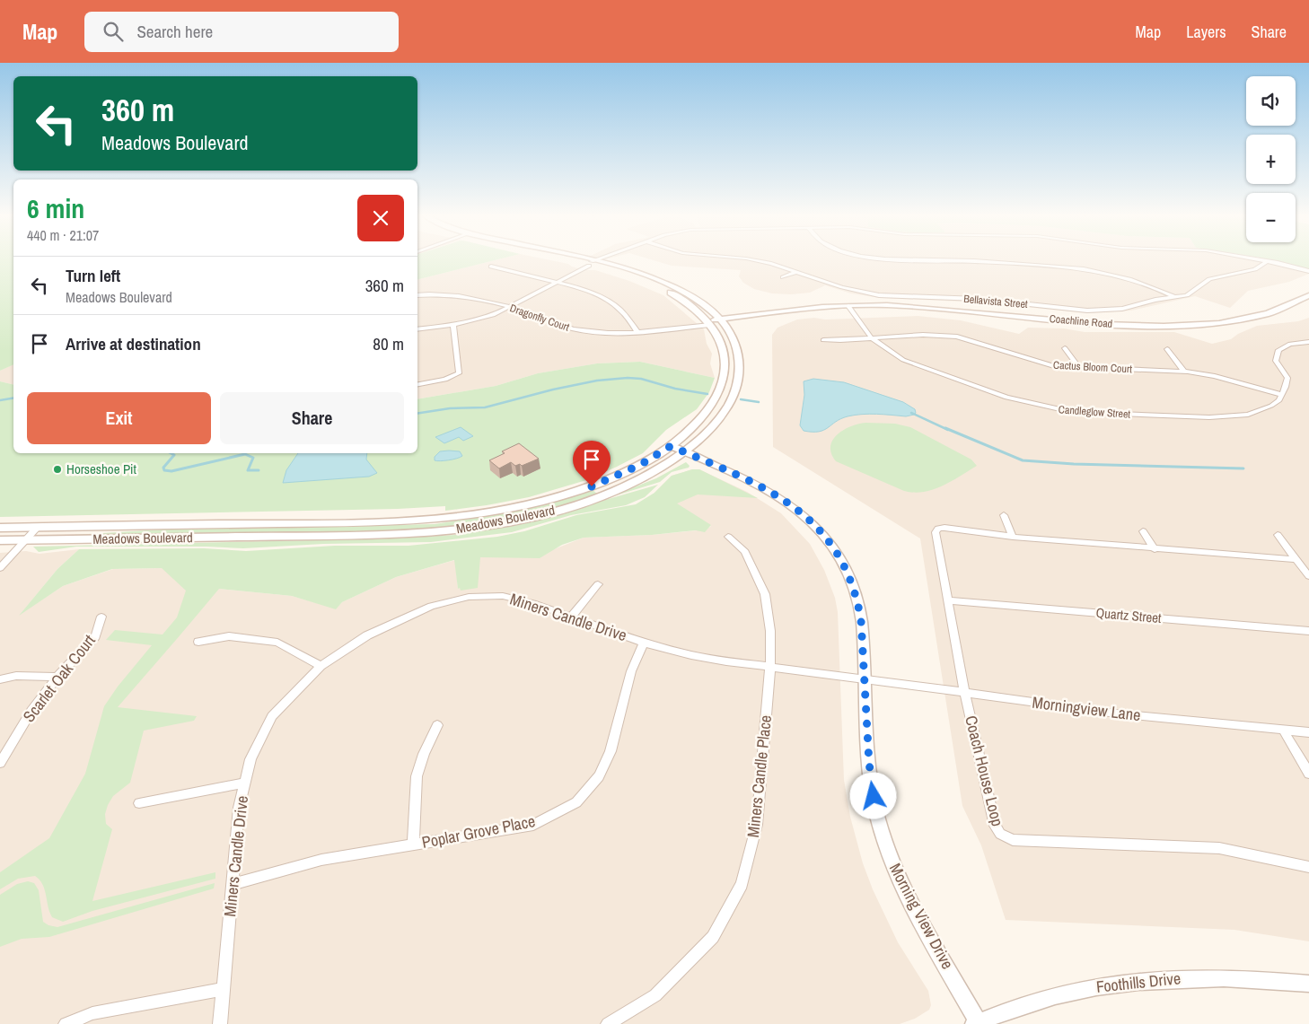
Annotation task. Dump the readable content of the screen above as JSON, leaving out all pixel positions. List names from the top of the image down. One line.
{"streets":{"main road":["Coachline Road","Meadows Boulevard"],"street":["Bellavista Street","Dragonfly Court","Cactus Bloom Court","Candleglow Street","Quartz Street","Miners Candle Drive","Scarlet Oak Court","Morningview Lane","Coach House Loop","Miners Candle Place","Poplar Grove Place","Morning View Drive","Foothills Drive"]},"crossings":[["Dragonfly Court","Coachline Road"],["Dragonfly Court","Meadows Boulevard"],["Coachline Road","Candleglow Street"],["Coachline Road","Meadows Boulevard"],["Cactus Bloom Court","Candleglow Street"],["Meadows Boulevard","Morning View Drive"],["Quartz Street","Coach House Loop"],["Miners Candle Drive","Morningview Lane"],["Miners Candle Drive","Miners Candle Place"],["Miners Candle Drive","Poplar Grove Place"],["Miners Candle Drive","Morning View Drive"],["Morningview Lane","Coach House Loop"],["Morningview Lane","Morning View Drive"],["Morning View Drive","Foothills Drive"]],"places":["Horseshoe Pit"],"page":{"header":"Map","search":"Search here","nav":["Map","Layers","Share"],"map_buttons":["+","−"],"turn":["360 m","Meadows Boulevard"],"heading":["6 min","440 m · 21:07"],"list":[{"name":"Turn left","note":"Meadows Boulevard","value":"360 m"},{"name":"Arrive at destination","value":"80 m"}],"buttons":["Exit","Share"]}}
